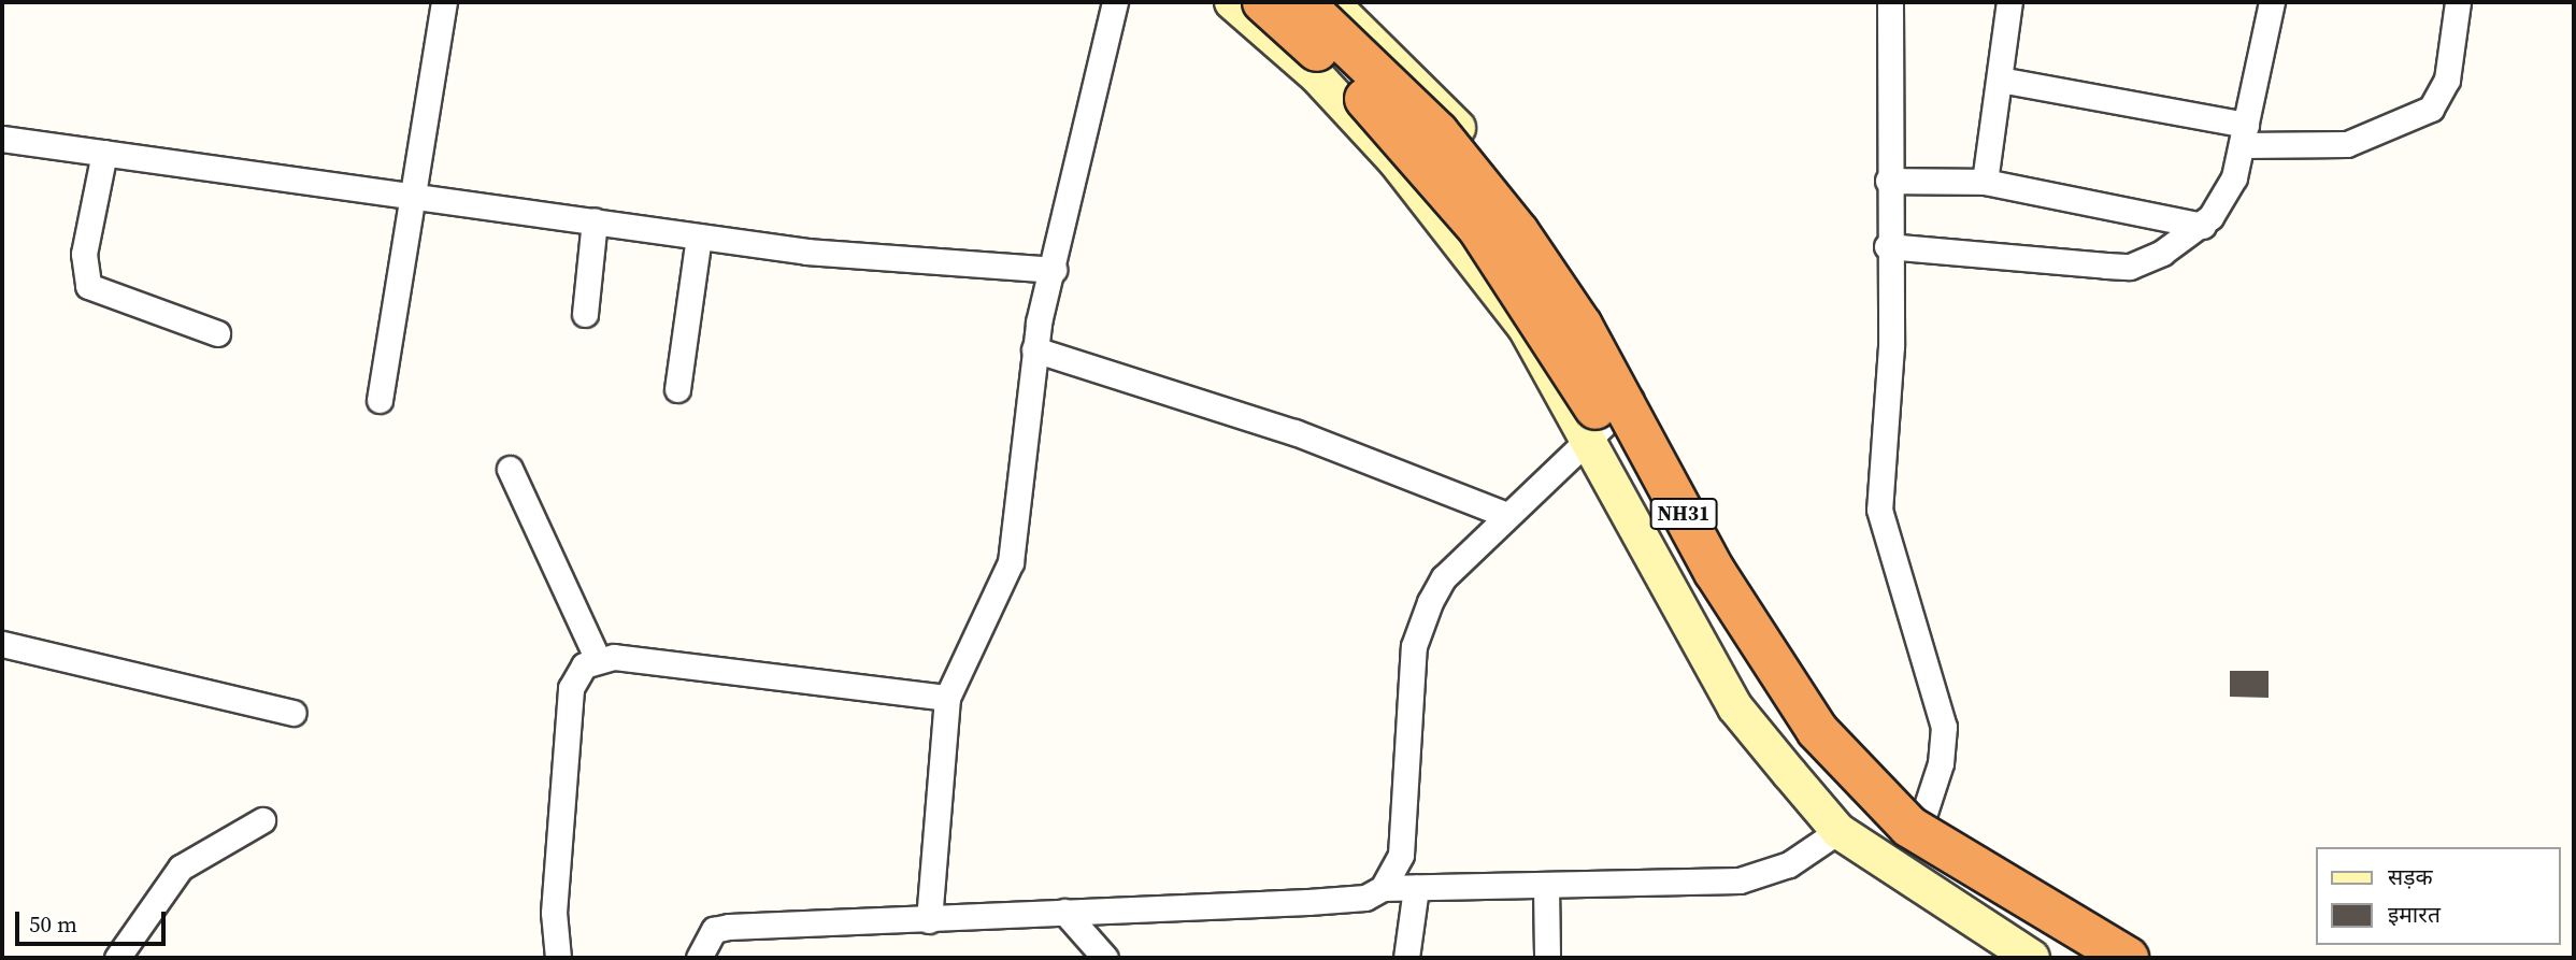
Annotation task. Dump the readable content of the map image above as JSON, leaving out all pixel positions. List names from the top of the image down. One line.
{"streets":{"highway":["NH31"]},"legend":["सड़क","इमारत"],"scale_bar":"50 m"}
